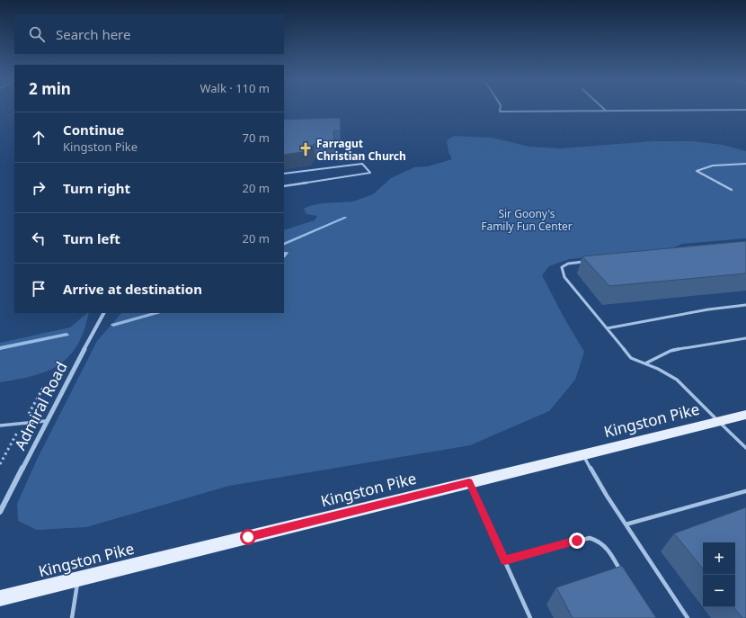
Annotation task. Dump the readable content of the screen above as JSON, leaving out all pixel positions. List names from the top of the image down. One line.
{"streets":{"main road":["Kingston Pike"],"street":["Admiral Road"]},"parks":["Sir Goony's Family Fun Center"],"places":{"church":["Farragut Christian Church"]},"page":{"search":"Search here","heading":["2 min","Walk · 110 m"],"list":[["Continue","Kingston Pike","70 m"],["Turn right","20 m"],["Turn left","20 m"],"Arrive at destination"],"map_buttons":["+","−"]}}
